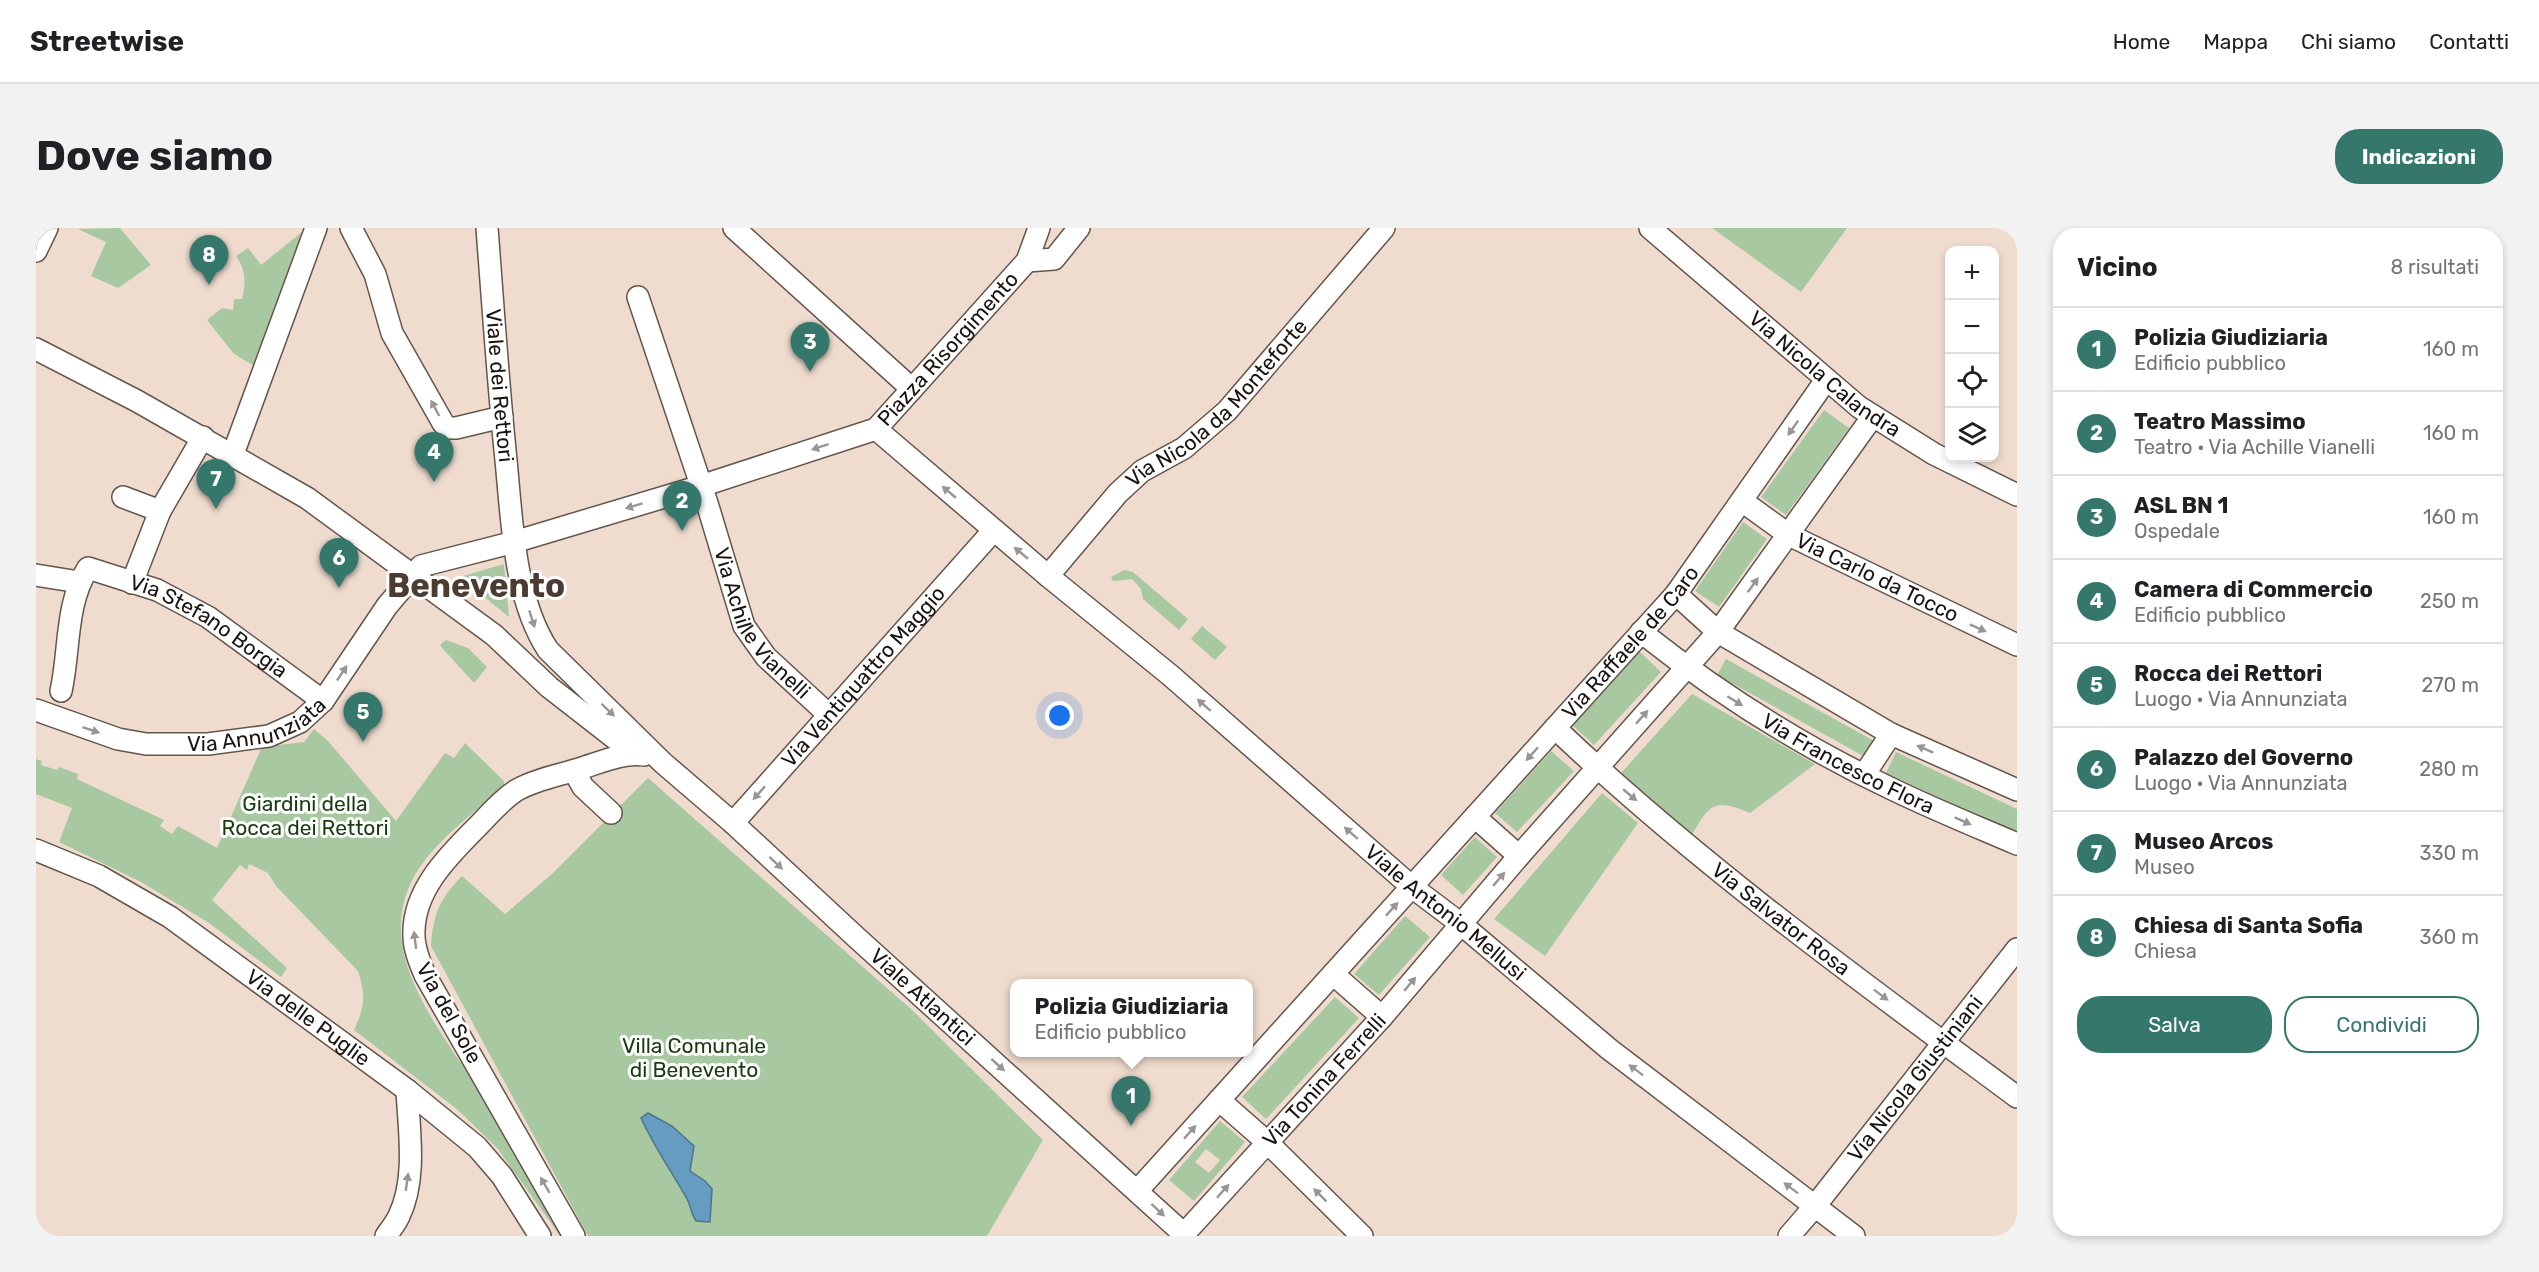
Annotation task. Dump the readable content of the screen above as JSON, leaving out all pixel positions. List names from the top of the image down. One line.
{"streets":{"street":["Piazza Risorgimento","Via Nicola Calandra","Viale dei Rettori","Via Nicola da Monteforte","Via Carlo da Tocco","Via Achille Vianelli","Via Stefano Borgia","Via Raffaele de Caro","Via Ventiquattro Maggio","Via Annunziata","Via Francesco Flora","Viale Antonio Mellusi","Via Salvator Rosa","Viale Atlantici","Via del Sole","Via delle Puglie","Via Nicola Giustiniani","Via Tonina Ferrelli"]},"crossings":[["Piazza Risorgimento","Via Nicola da Monteforte"],["Piazza Risorgimento","Via Ventiquattro Maggio"],["Piazza Risorgimento","Viale Antonio Mellusi"],["Via Nicola Calandra","Via Raffaele de Caro"],["Viale dei Rettori","Viale Atlantici"],["Via Nicola da Monteforte","Viale Antonio Mellusi"],["Via Carlo da Tocco","Via Raffaele de Caro"],["Via Achille Vianelli","Via Ventiquattro Maggio"],["Via Stefano Borgia","Via Annunziata"],["Via Raffaele de Caro","Via Francesco Flora"],["Via Raffaele de Caro","Viale Antonio Mellusi"],["Via Raffaele de Caro","Via Salvator Rosa"],["Via Ventiquattro Maggio","Viale Atlantici"],["Viale Antonio Mellusi","Via Nicola Giustiniani"],["Viale Antonio Mellusi","Via Tonina Ferrelli"],["Via Salvator Rosa","Via Nicola Giustiniani"],["Viale Atlantici","Via Tonina Ferrelli"]],"one_way":["Piazza Risorgimento","Via Ventiquattro Maggio","Via Annunziata","Viale Antonio Mellusi","Via Salvator Rosa"],"districts":["Benevento"],"parks":["Giardini della Rocca dei Rettori","Villa Comunale di Benevento"],"page":{"header":"Streetwise","nav":["Home","Mappa","Chi siamo","Contatti"],"buttons":["Indicazioni",["Salva","Condividi"]],"title":"Dove siamo","heading":["Vicino","8 risultati"],"pins":["8","3","4","7","2","6","5","1"],"map_buttons":["+","−"],"list":[{"mark":"1","name":"Polizia Giudiziaria","note":"Edificio pubblico","value":"160 m"},{"mark":"2","name":"Teatro Massimo","note":"Teatro · Via Achille Vianelli","value":"160 m"},{"mark":"3","name":"ASL BN 1","note":"Ospedale","value":"160 m"},{"mark":"4","name":"Camera di Commercio","note":"Edificio pubblico","value":"250 m"},{"mark":"5","name":"Rocca dei Rettori","note":"Luogo · Via Annunziata","value":"270 m"},{"mark":"6","name":"Palazzo del Governo","note":"Luogo · Via Annunziata","value":"280 m"},{"mark":"7","name":"Museo Arcos","note":"Museo","value":"330 m"},{"mark":"8","name":"Chiesa di Santa Sofia","note":"Chiesa","value":"360 m"}],"popup":["Polizia Giudiziaria","Edificio pubblico"]}}
